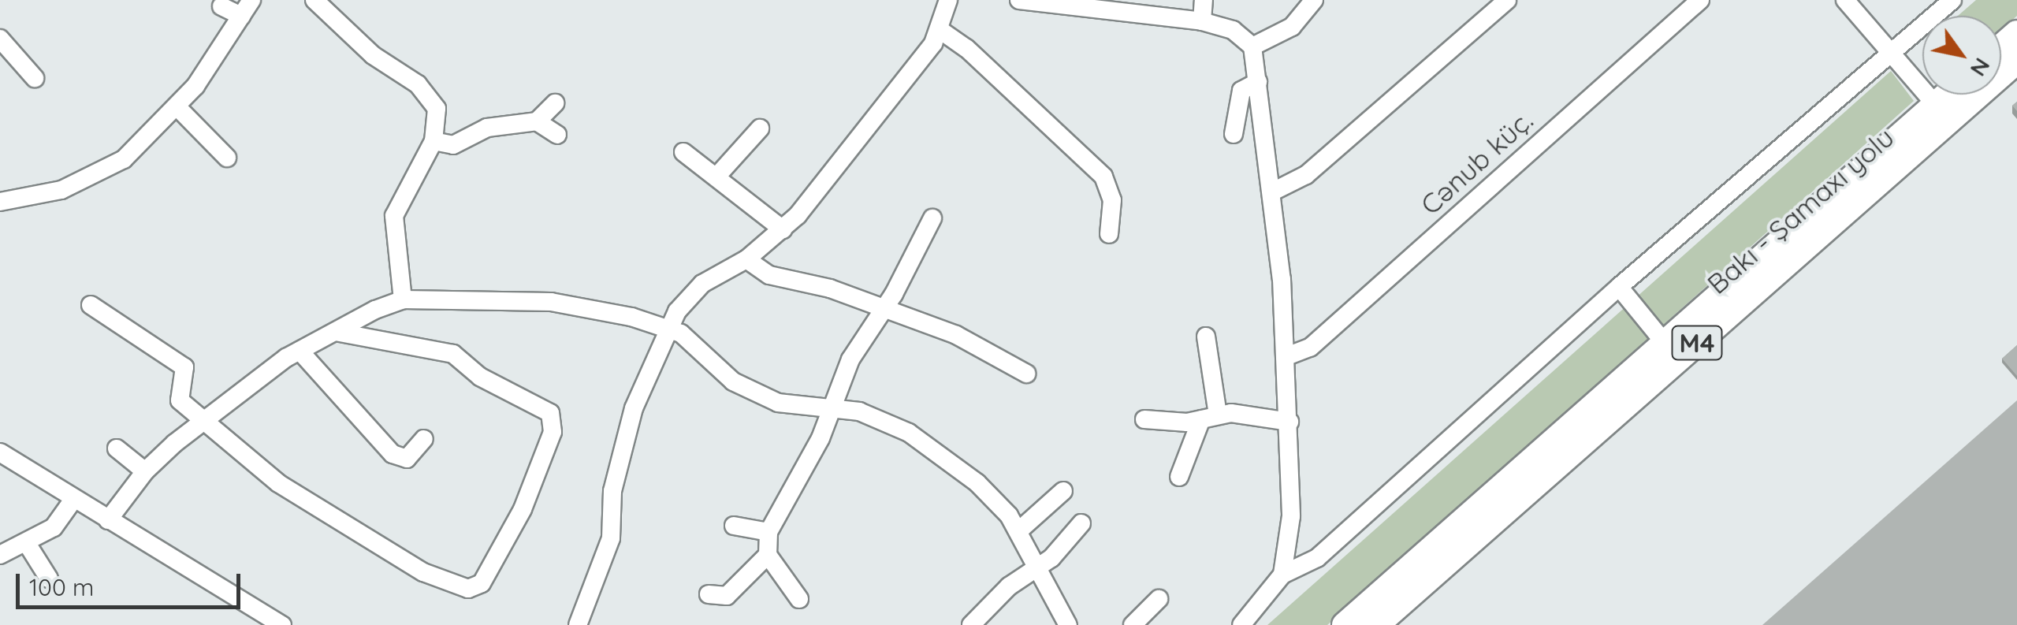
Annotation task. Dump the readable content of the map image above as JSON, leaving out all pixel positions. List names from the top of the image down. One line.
{"streets":{"highway":["Bakı - Şamaxı yolu","M4"],"street":["Cənub küç."]},"scale_bar":"100 m","north":"bottom right"}
